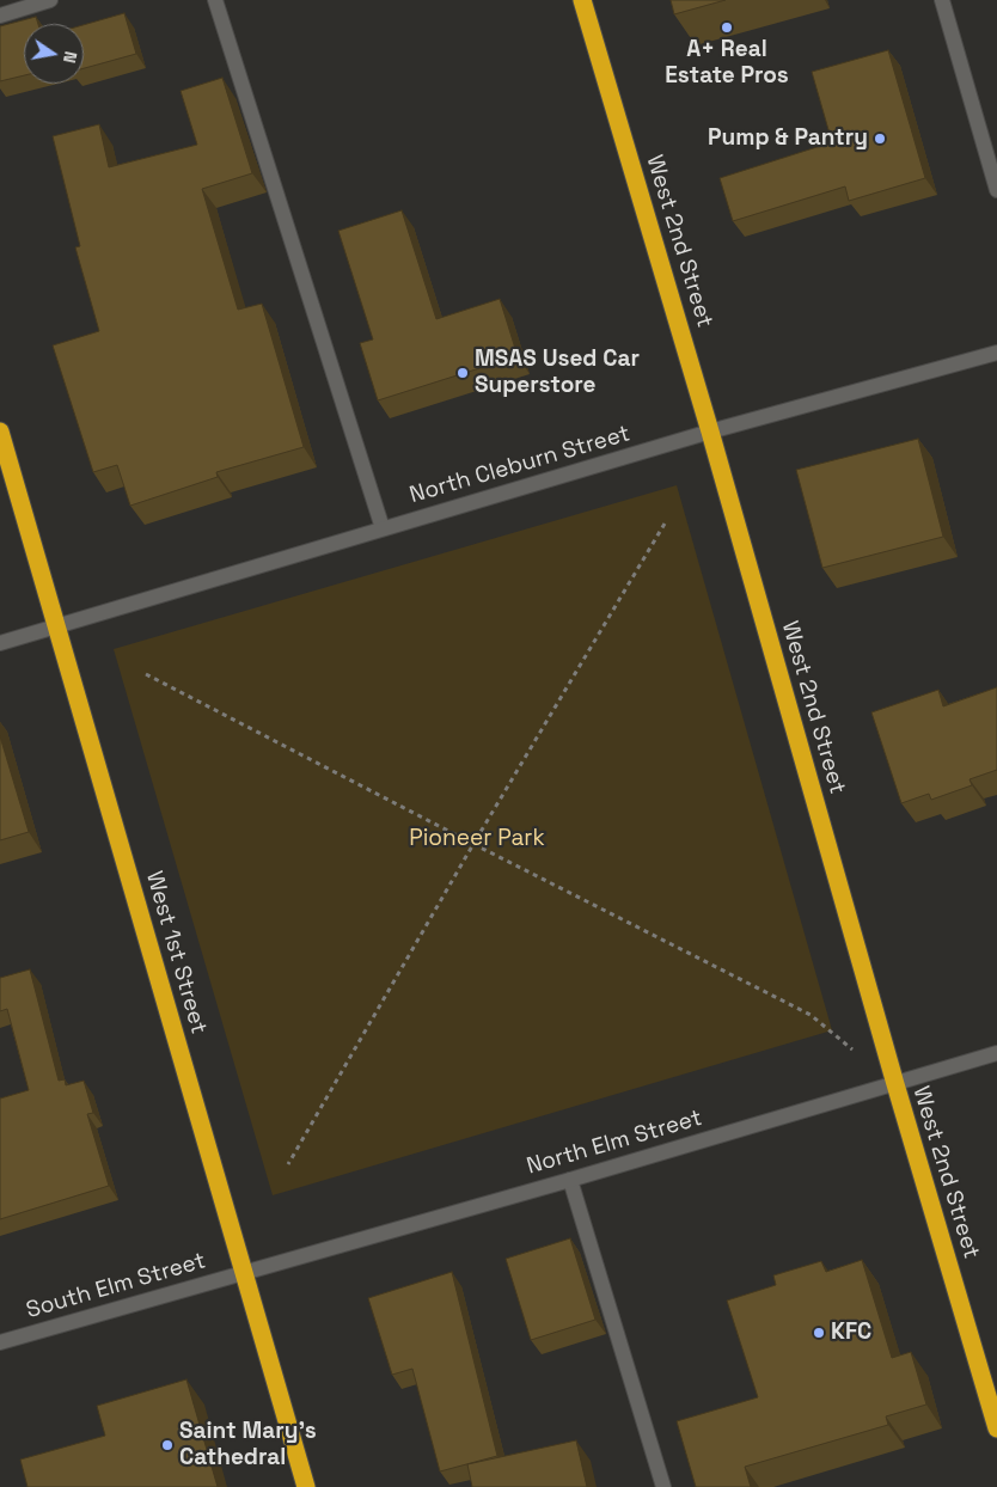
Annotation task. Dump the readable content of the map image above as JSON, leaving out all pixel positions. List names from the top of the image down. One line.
{"streets":{"highway":["West 2nd Street","West 1st Street"],"street":["North Cleburn Street","North Elm Street","South Elm Street"]},"crossings":[["West 2nd Street","North Cleburn Street"],["West 2nd Street","North Elm Street"],["North Cleburn Street","West 1st Street"],["West 1st Street","North Elm Street"],["West 1st Street","South Elm Street"],["North Elm Street","South Elm Street"]],"parks":["Pioneer Park"],"places":["A+ Real Estate Pros","Pump & Pantry","MSAS Used Car Superstore","KFC","Saint Mary's Cathedral"],"north":"right"}
